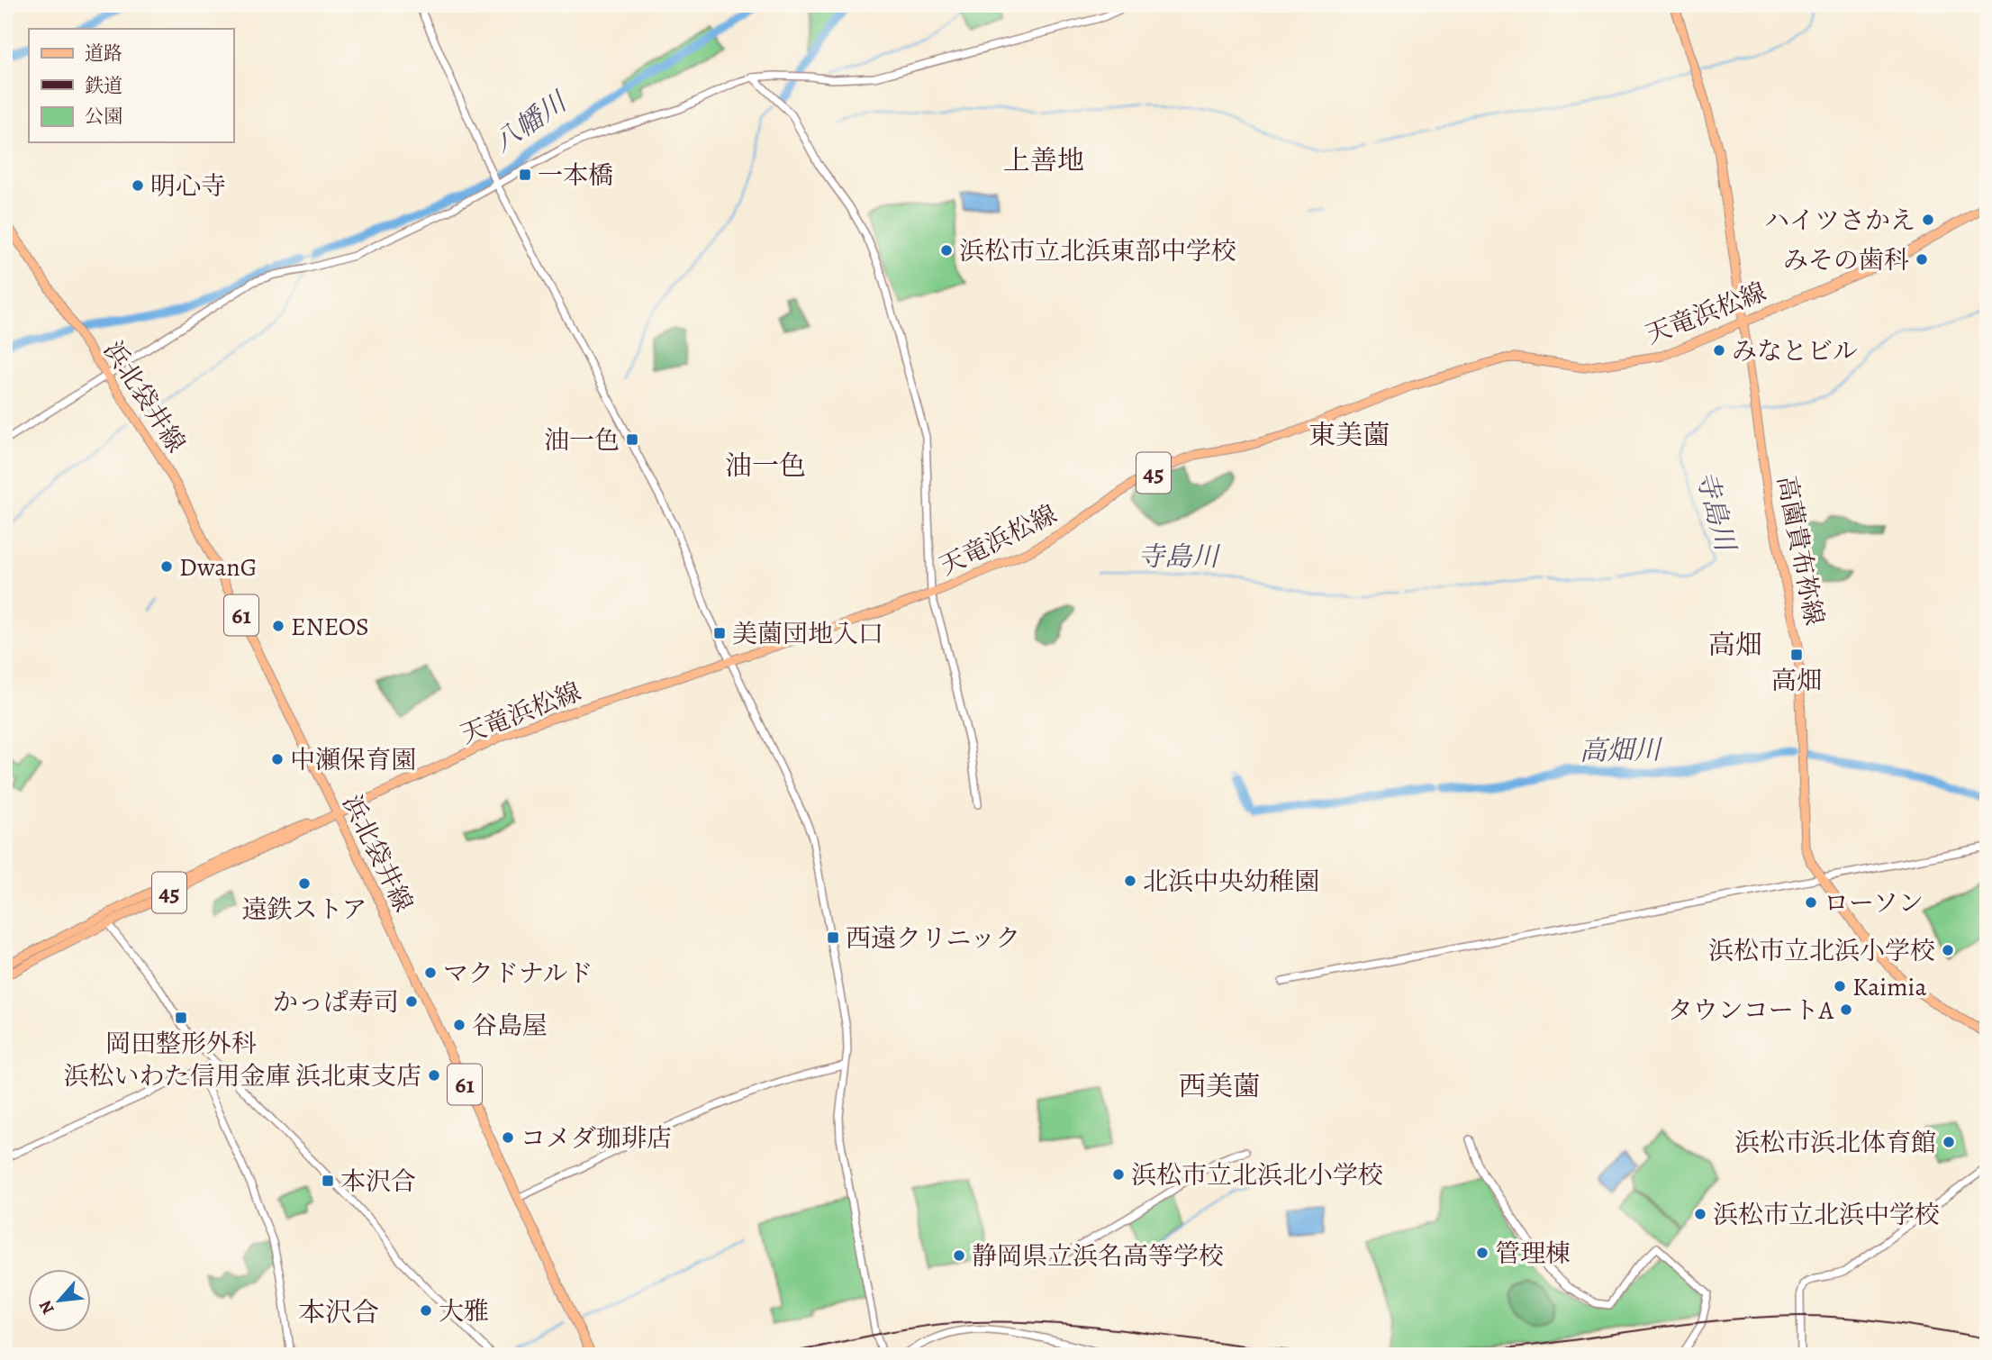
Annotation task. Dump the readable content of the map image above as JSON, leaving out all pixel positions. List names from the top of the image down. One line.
{"streets":{"main road":["天竜浜松線","浜北袋井線","45","高薗貴布祢線","61"]},"crossings":[["天竜浜松線","浜北袋井線"],["天竜浜松線","高薗貴布祢線"]],"districts":["上善地","東美薗","油一色","高畑","西美薗","本沢合"],"water":["八幡川","寺島川","高畑川"],"places":{"transit":["一本橋","油一色","美薗団地入口","高畑","西遠クリニック","岡田整形外科","本沢合"],"other":["明心寺","ハイツさかえ","浜松市立北浜東部中学校","みその歯科","みなとビル","DwanG","ENEOS","中瀬保育園","北浜中央幼稚園","遠鉄ストア","ローソン","浜松市立北浜小学校","マクドナルド","Kaimia","かっぱ寿司","タウンコートA","谷島屋","浜松いわた信用金庫 浜北東支店","コメダ珈琲店","浜松市浜北体育館","浜松市立北浜北小学校","浜松市立北浜中学校","管理棟","静岡県立浜名高等学校","大雅"]},"legend":["道路","鉄道","公園"],"north":"bottom left"}
